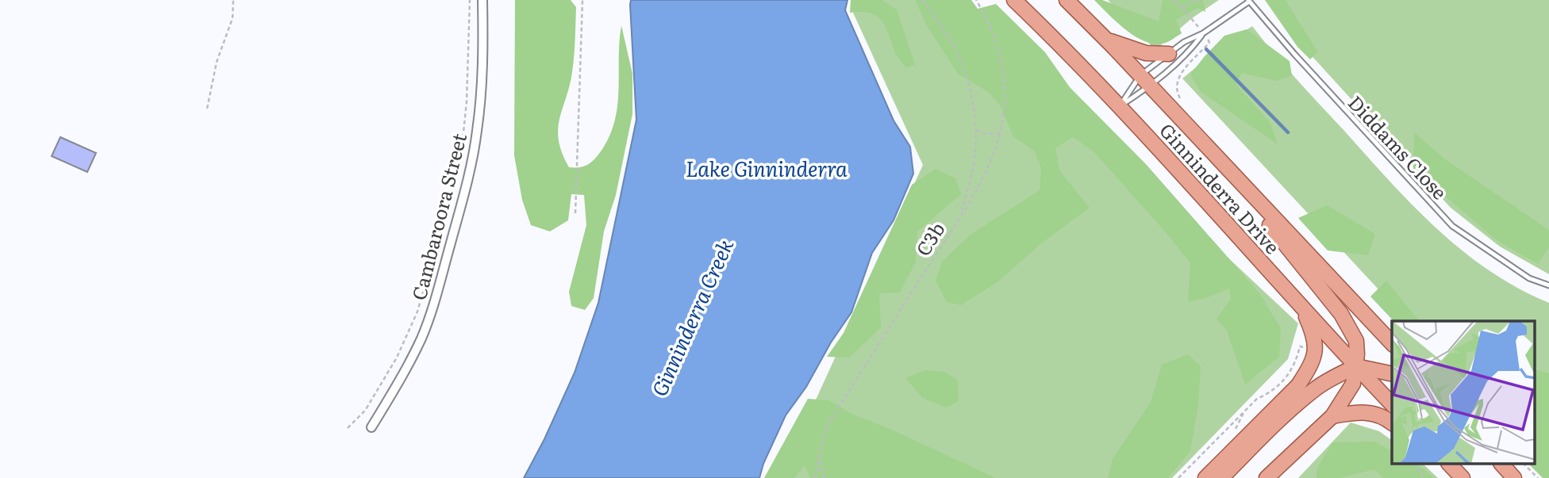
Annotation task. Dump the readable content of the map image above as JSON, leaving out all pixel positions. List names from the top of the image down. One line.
{"streets":{"main road":["Ginninderra Drive"],"street":["Cambaroora Street"],"lane":["Diddams Close"],"path":["C3b"]},"crossings":[["Diddams Close","Ginninderra Drive"]],"water":["Lake Ginninderra","Ginninderra Creek"]}
